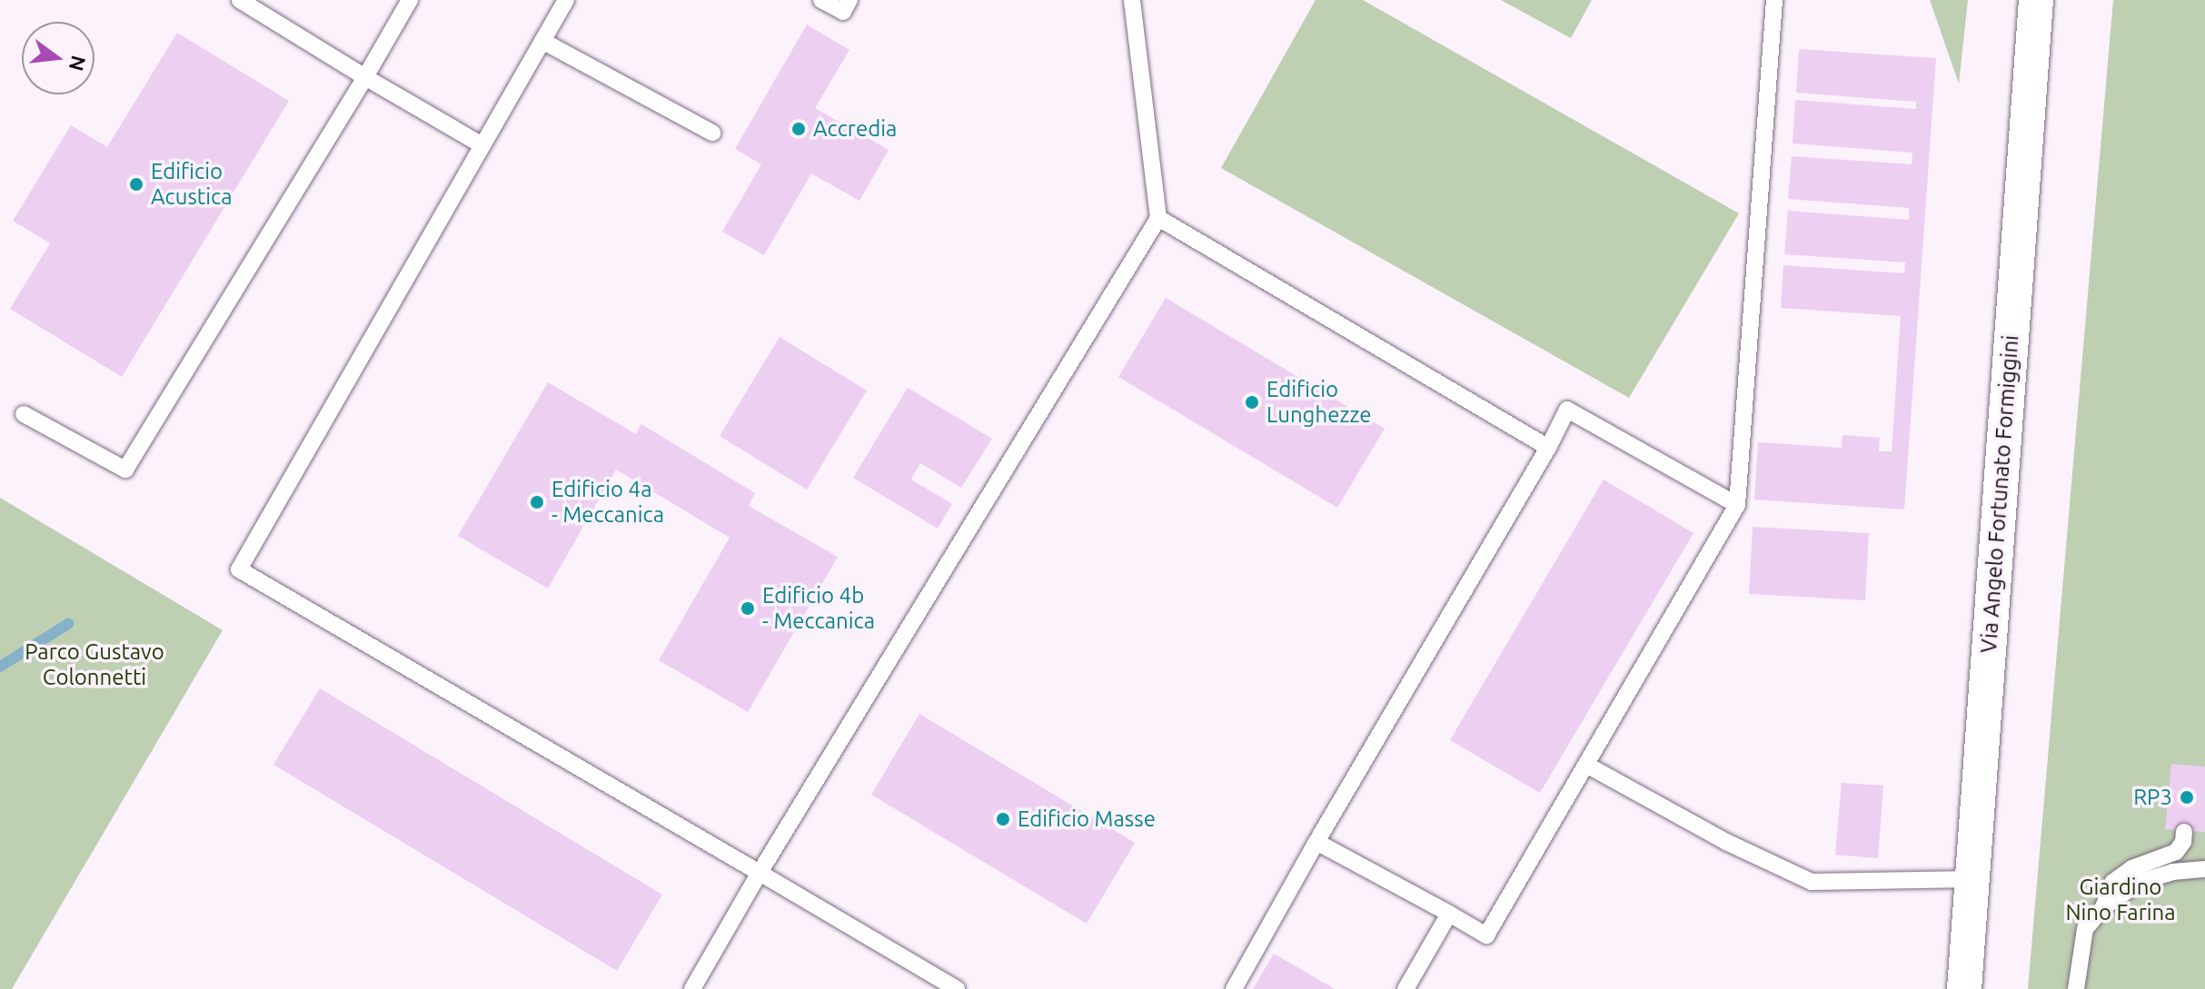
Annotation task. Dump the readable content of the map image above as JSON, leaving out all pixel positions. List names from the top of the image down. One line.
{"streets":{"street":["Via Angelo Fortunato Formiggini"]},"parks":["Parco Gustavo Colonnetti","Giardino Nino Farina"],"places":["Accredia","Edificio Acustica","Edificio Lunghezze","Edificio 4a - Meccanica","Edificio 4b - Meccanica","RP3","Edificio Masse"],"north":"right"}
